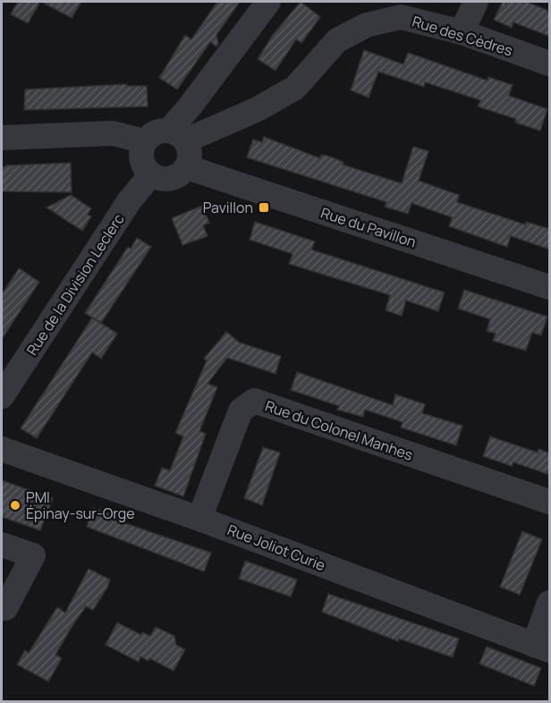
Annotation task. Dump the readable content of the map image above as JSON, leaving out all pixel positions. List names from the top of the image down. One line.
{"streets":{"street":["Rue des Cèdres","Rue du Pavillon","Rue de la Division Leclerc","Rue du Colonel Manhes","Rue Joliot Curie"]},"crossings":[["Rue des Cèdres","Rue du Pavillon"],["Rue des Cèdres","Rue de la Division Leclerc"],["Rue du Pavillon","Rue de la Division Leclerc"],["Rue du Colonel Manhes","Rue Joliot Curie"]],"places":{"transit":["Pavillon"],"other":["PMI Épinay-sur-Orge"]}}
